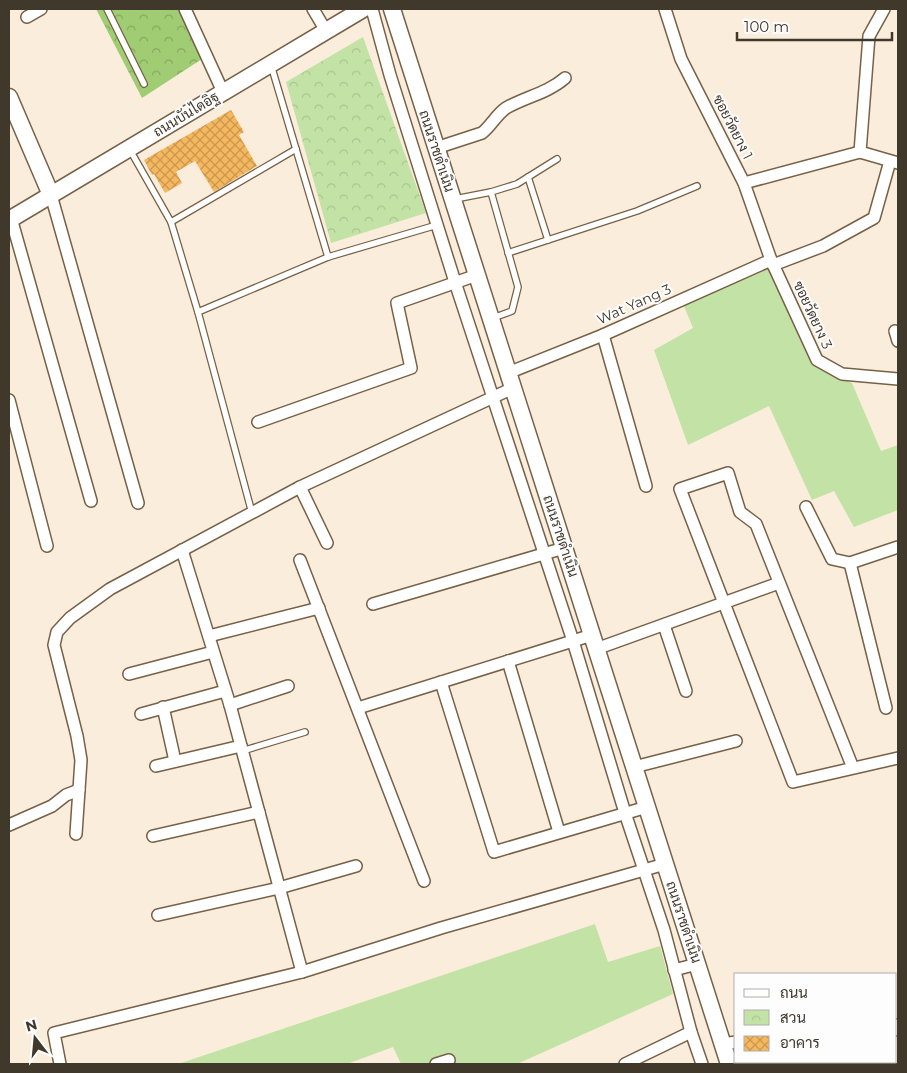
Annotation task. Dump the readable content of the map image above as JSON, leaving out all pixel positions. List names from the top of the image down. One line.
{"streets":{"main road":["ถนนบันไดอิฐ","ถนนราชดำเนิน"],"street":["ซอยวัดยาง 1","Wat Yang 3","ซอยวัดยาง 3"]},"crossings":[["ซอยวัดยาง 1","Wat Yang 3"],["ซอยวัดยาง 1","ซอยวัดยาง 3"],["ถนนราชดำเนิน","Wat Yang 3"],["Wat Yang 3","ซอยวัดยาง 3"]],"legend":["ถนน","สวน","อาคาร"],"scale_bar":"100 m","north":"top"}
